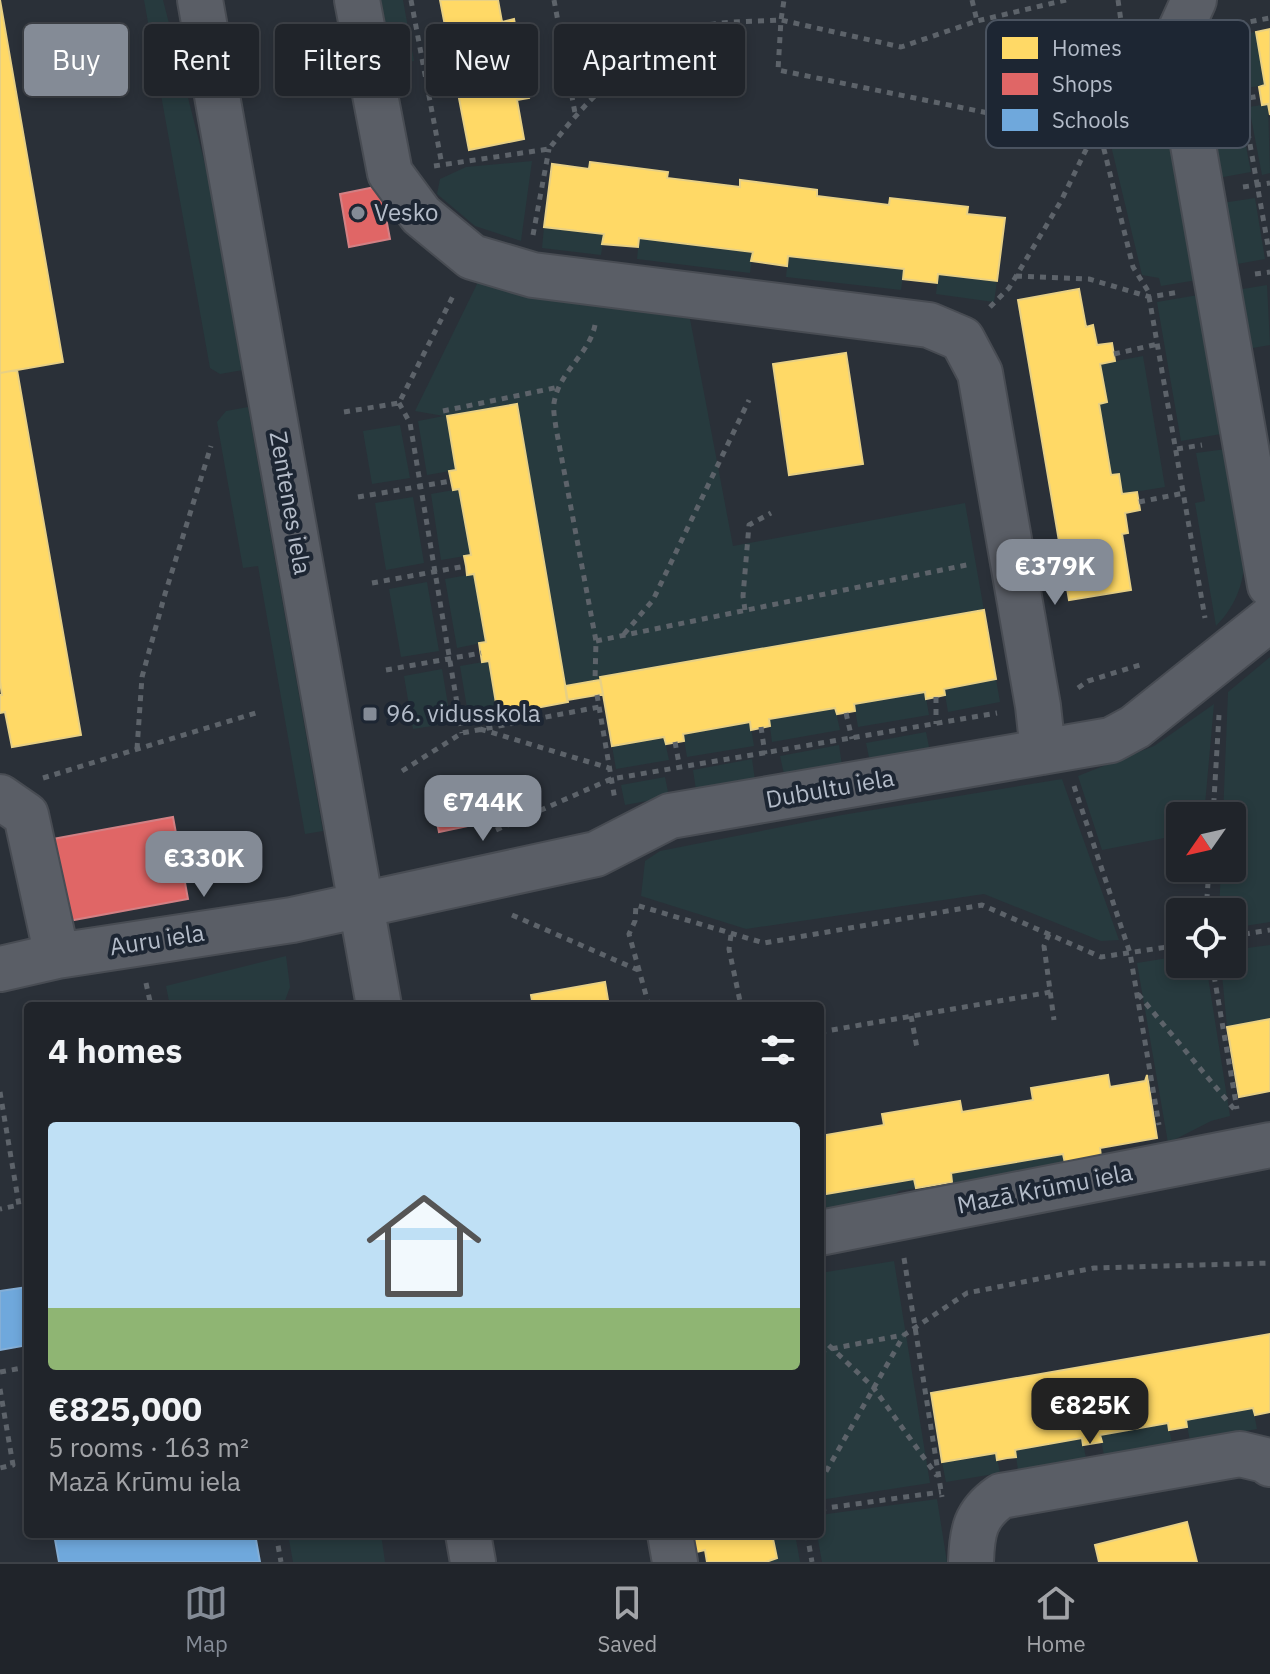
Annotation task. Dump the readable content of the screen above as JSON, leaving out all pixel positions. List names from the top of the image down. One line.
{"streets":{"street":["Zentenes iela","Dubultu iela","Auru iela","Mazā Krūmu iela"]},"crossings":[["Zentenes iela","Dubultu iela"],["Zentenes iela","Auru iela"],["Dubultu iela","Auru iela"]],"places":{"other":["Vesko"],"transit":["96. vidusskola"]},"legend":["Homes","Shops","Schools"],"north":"bottom left","page":{"chip":["Buy","Rent","Filters","New","Apartment"],"price":["€379K","€744K","€330K","€825K"],"heading":"4 homes","list":[{"name":"€825,000","note":"5 rooms · 163 m² · Mazā Krūmu iela"}],"tabs":["Map","Saved","Home"]}}
